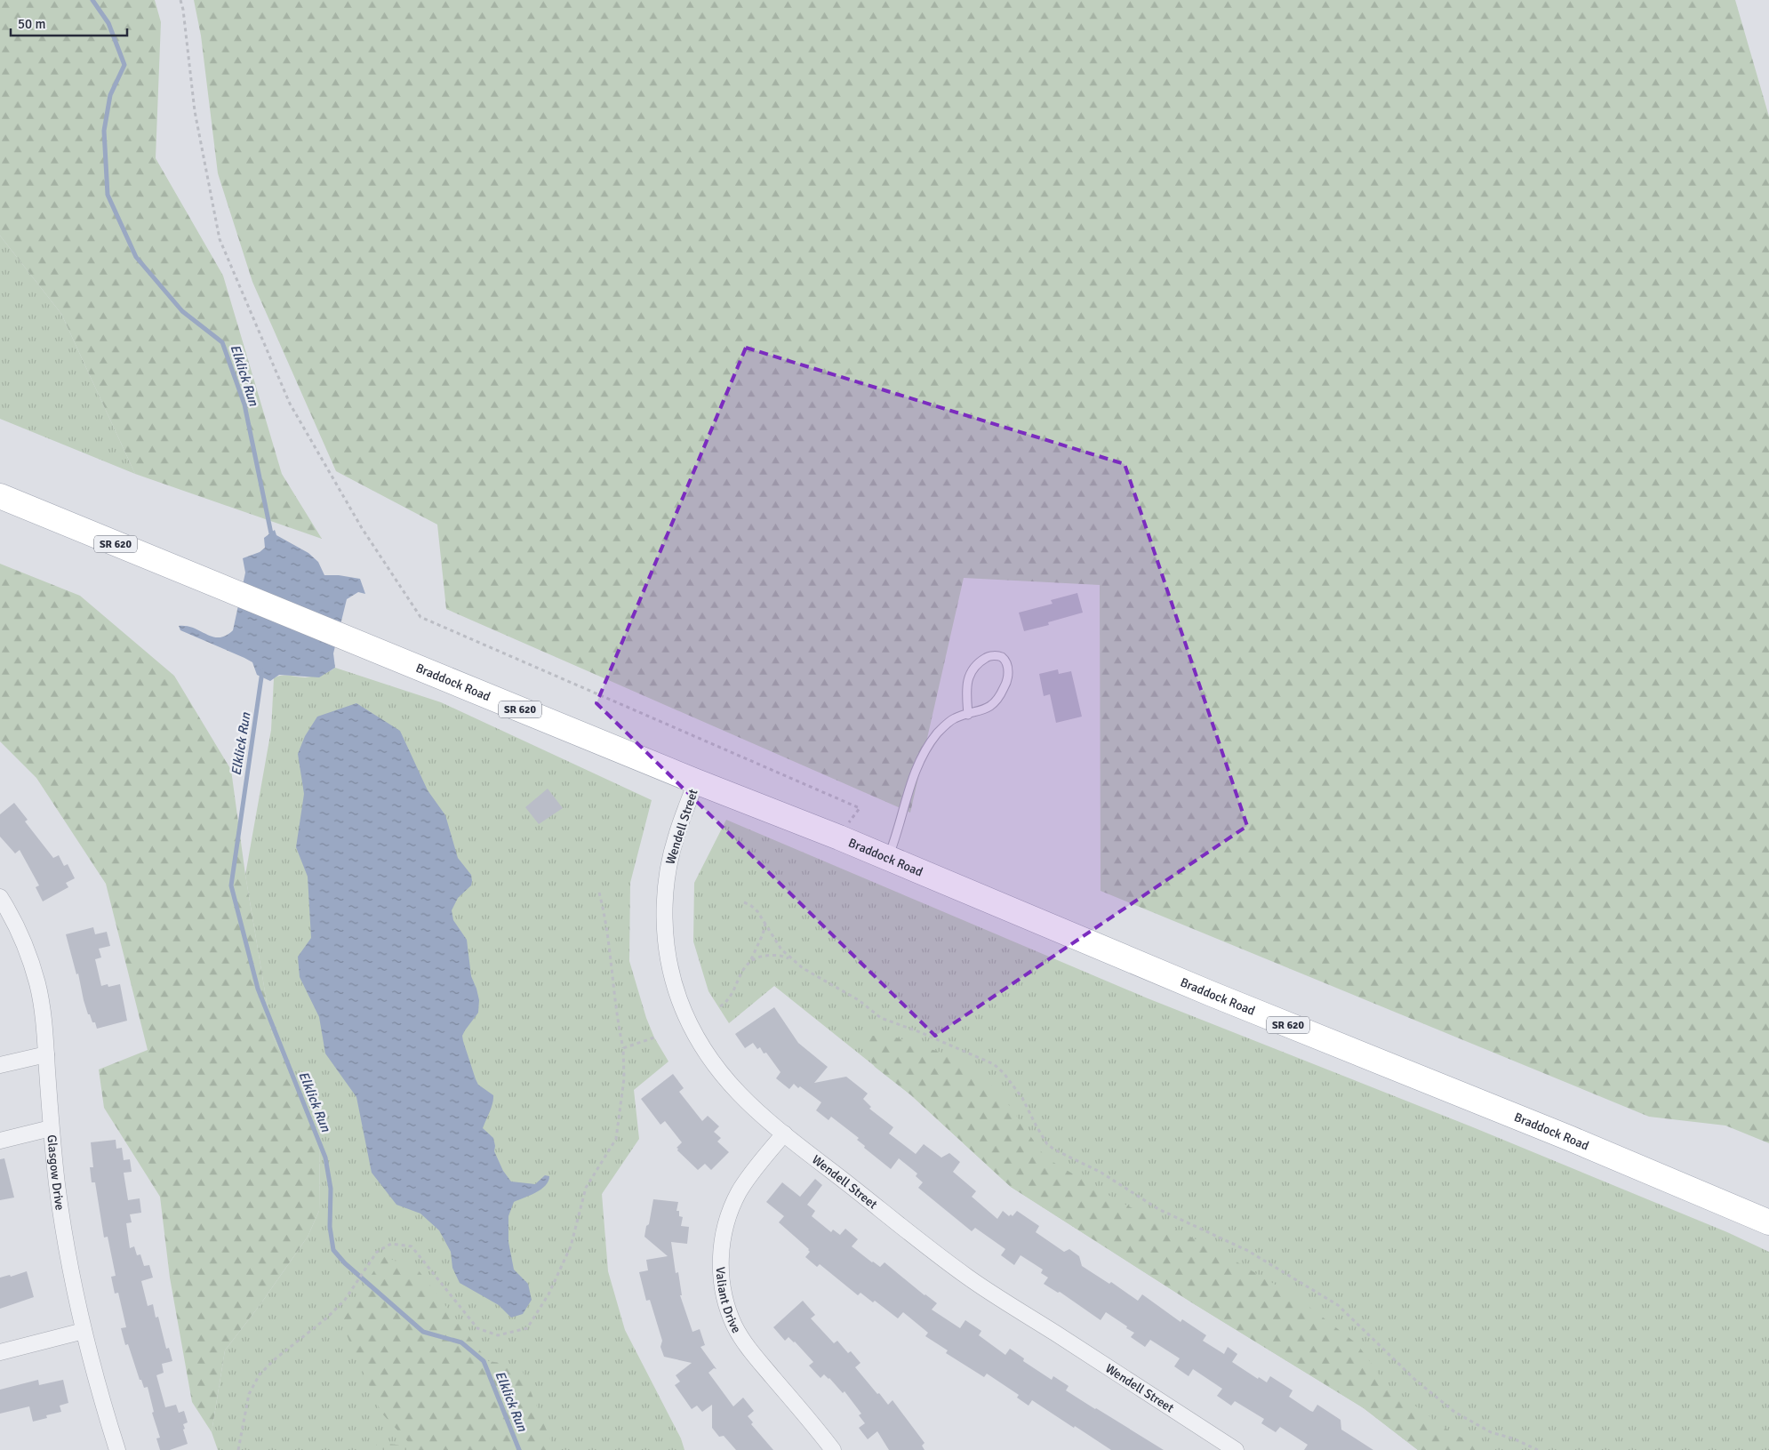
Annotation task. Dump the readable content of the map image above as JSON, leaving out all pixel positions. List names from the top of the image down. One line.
{"streets":{"main road":["SR 620","Braddock Road"],"street":["Wendell Street","Glasgow Drive","Valiant Drive"]},"crossings":[["Braddock Road","Wendell Street"],["Wendell Street","Valiant Drive"]],"water":["Elklick Run"],"scale_bar":"50 m"}
